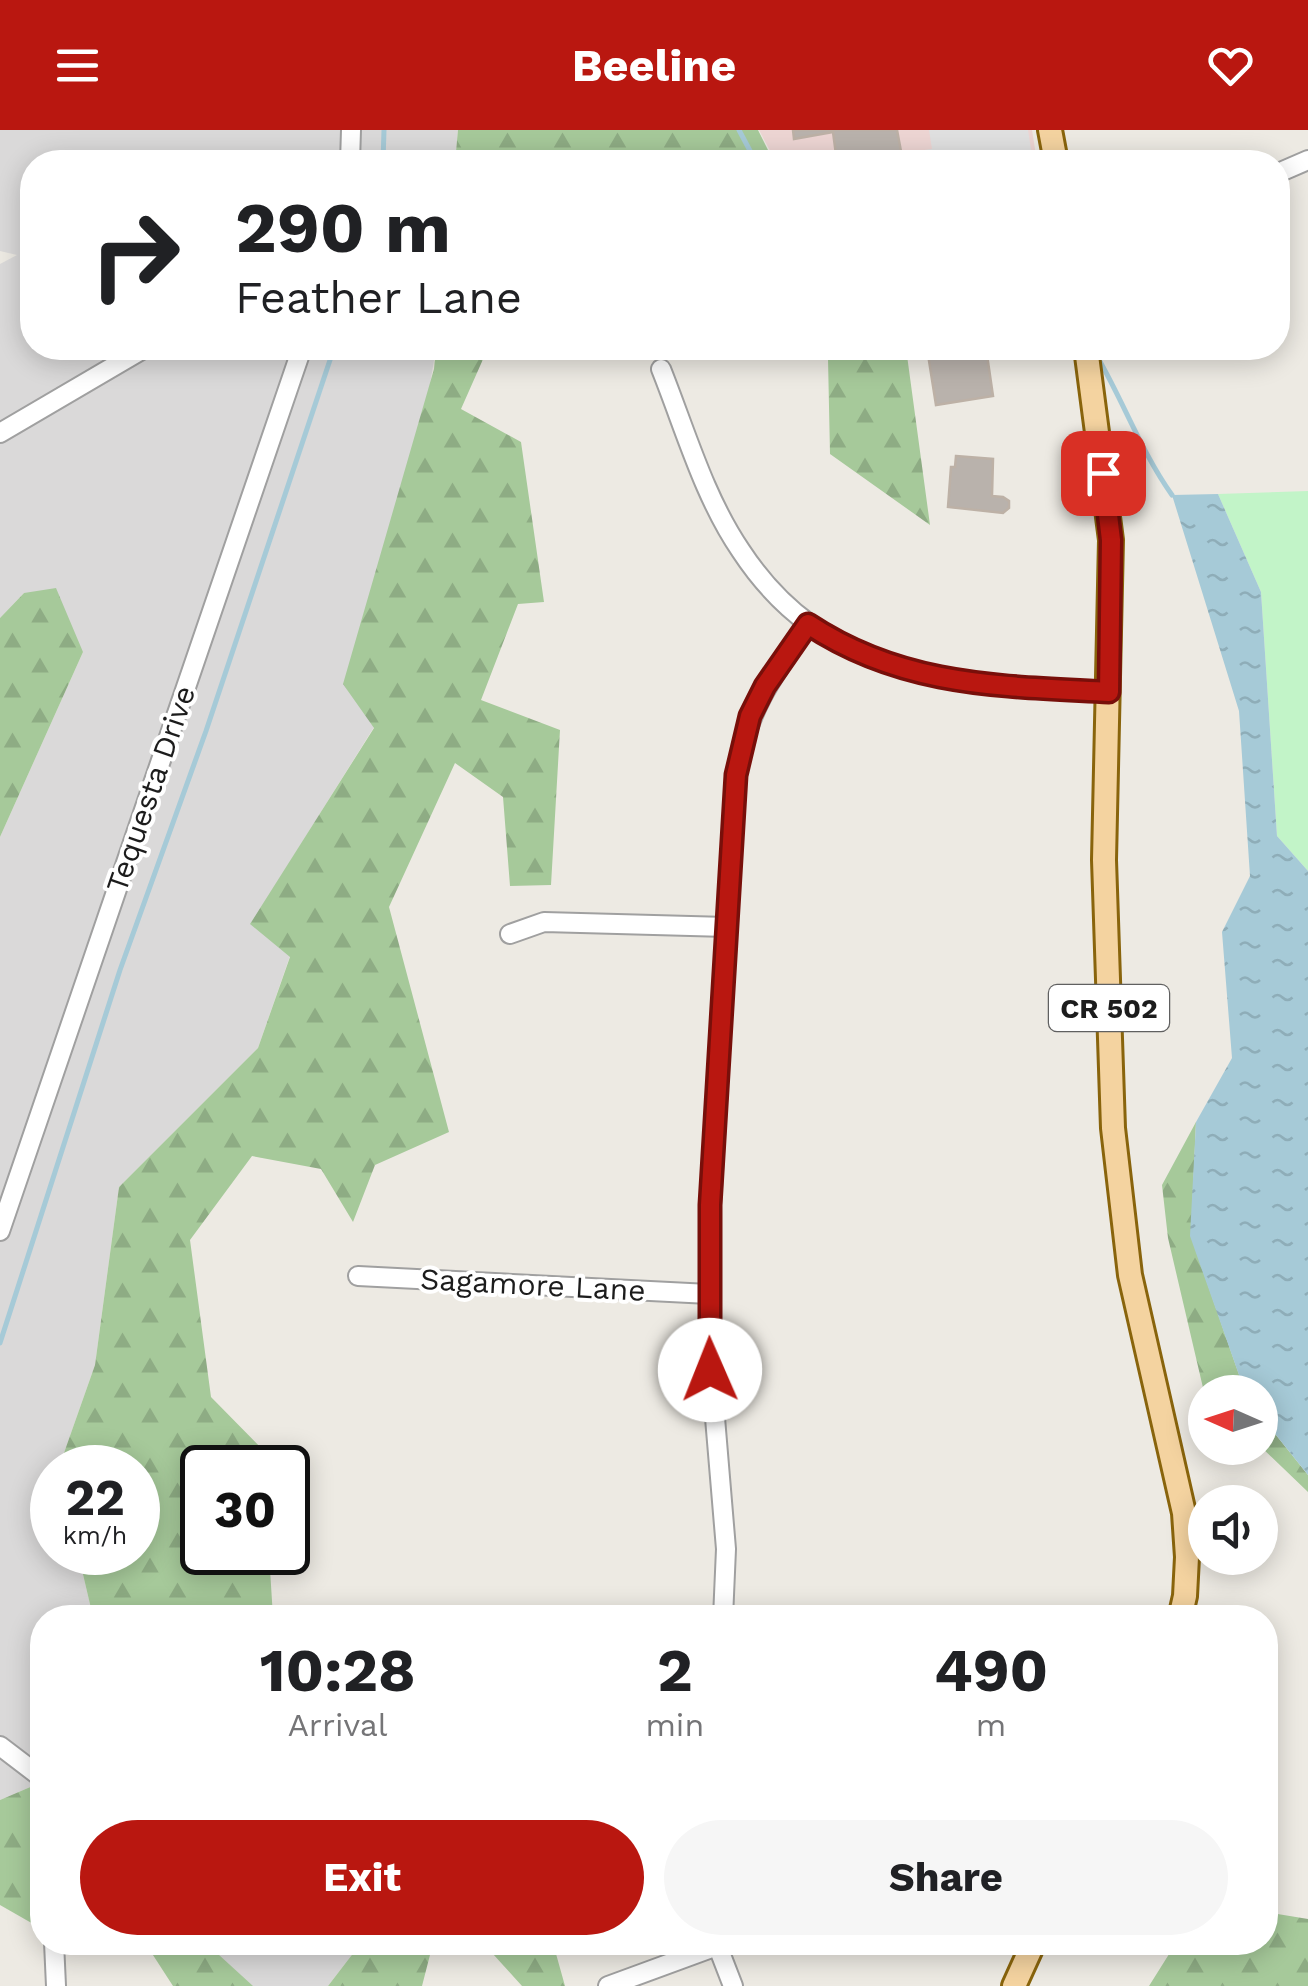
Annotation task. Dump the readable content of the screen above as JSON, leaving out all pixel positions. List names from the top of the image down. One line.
{"streets":{"main road":["CR 502"],"street":["Tequesta Drive","Sagamore Lane"]},"north":"left","page":{"header":"Beeline","turn":["290 m","Feather Lane"],"speed":"22 km/h","limit":"30","eta":["10:28","Arrival","2","min","490","m"],"buttons":["Exit","Share"]}}
